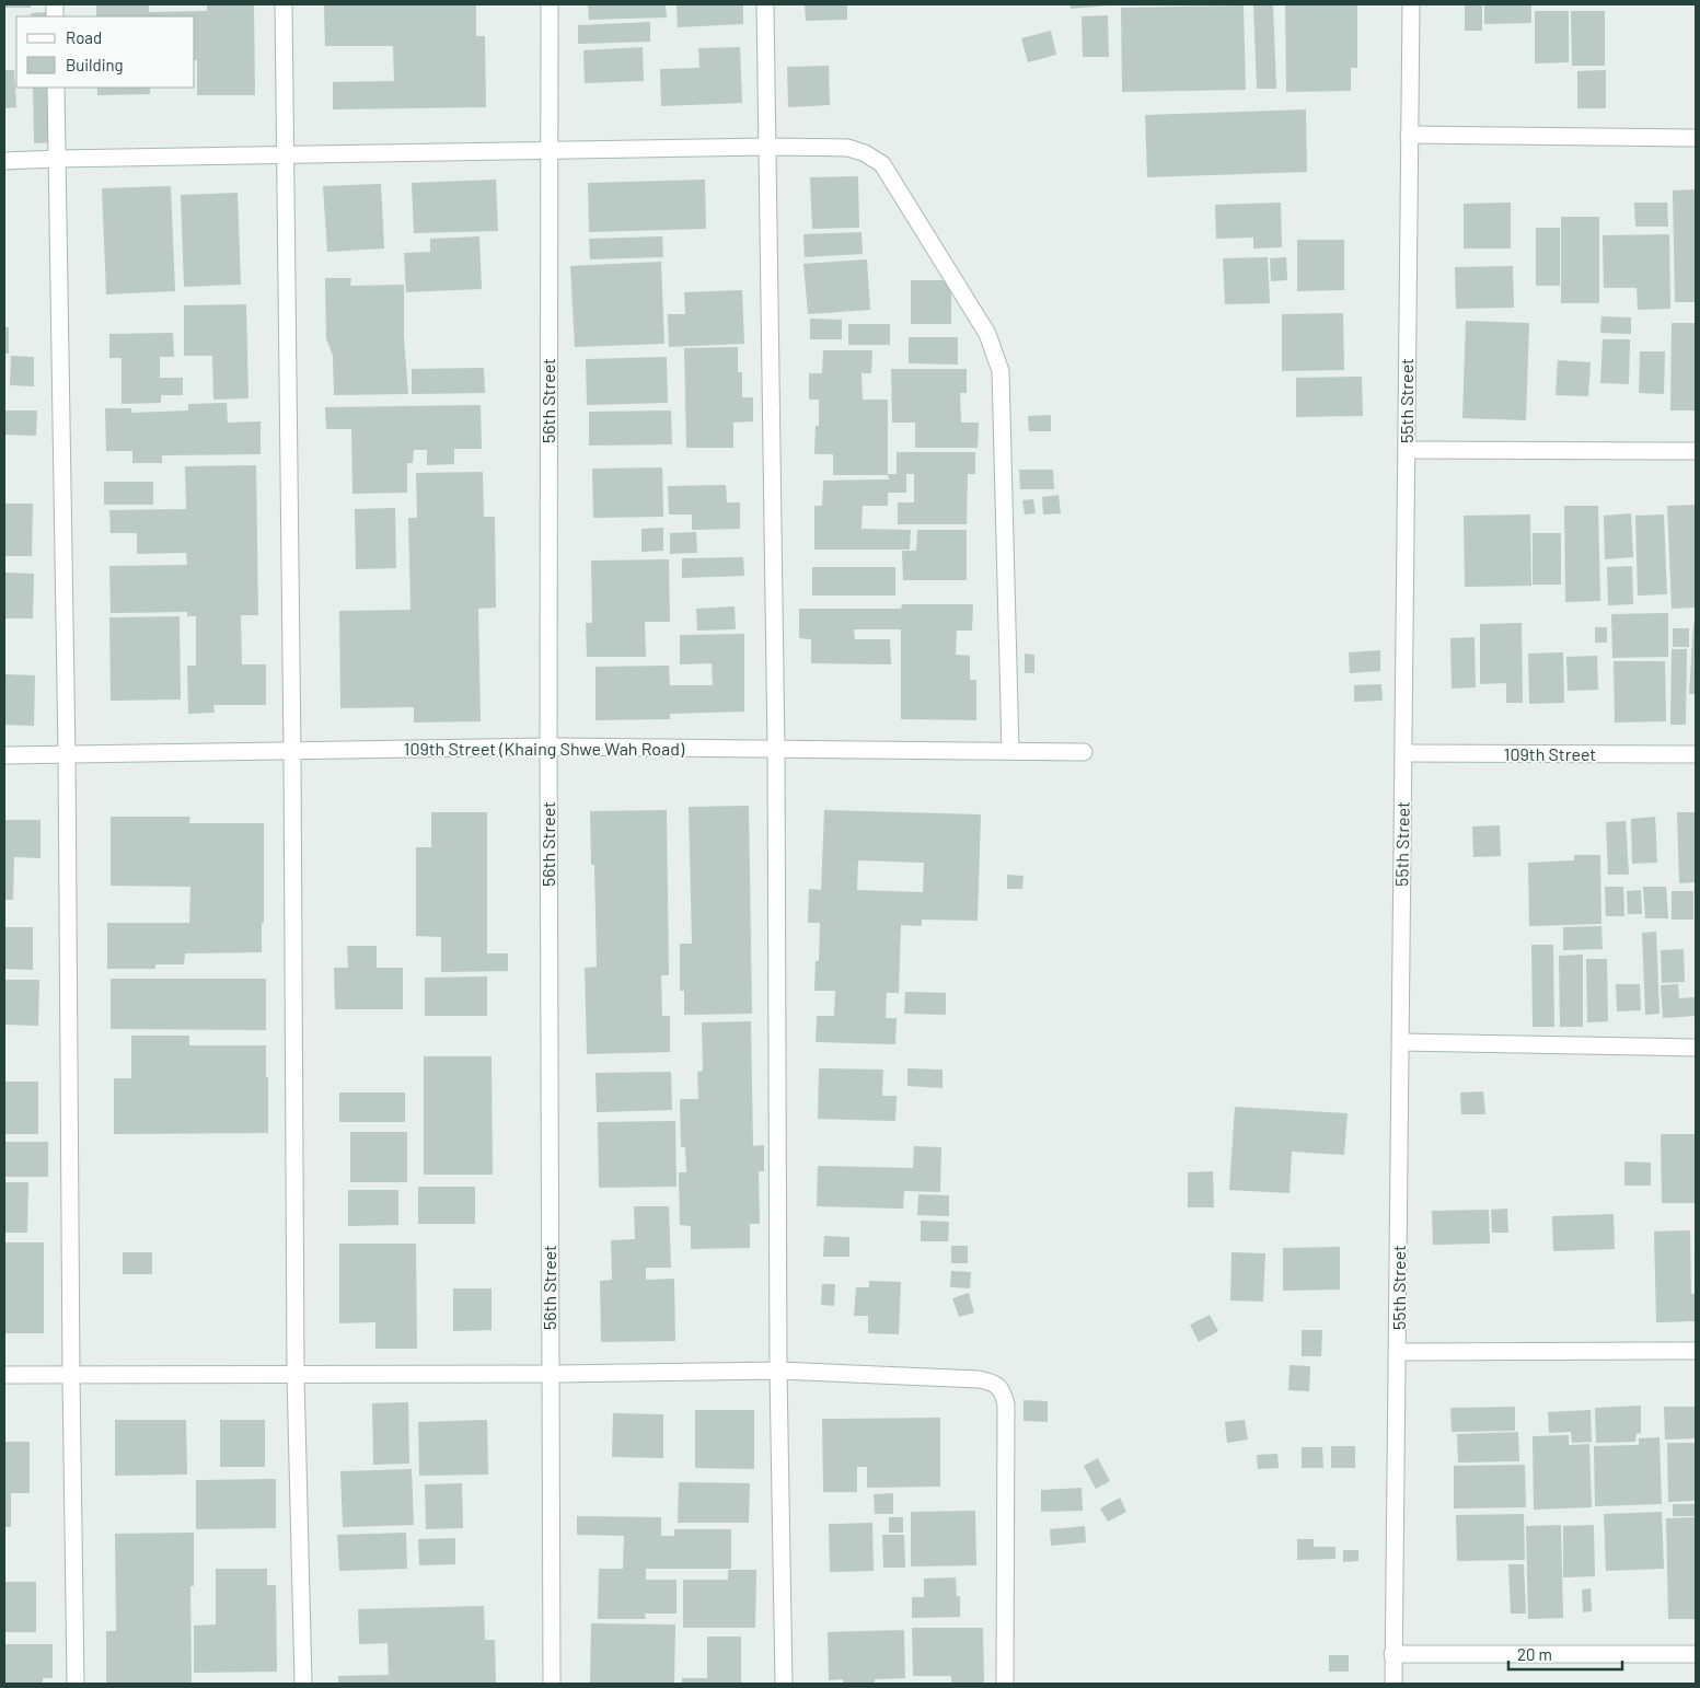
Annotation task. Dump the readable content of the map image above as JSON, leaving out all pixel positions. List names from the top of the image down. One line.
{"streets":{"street":["56th Street","55th Street","109th Street (Khaing Shwe Wah Road)","109th Street"]},"crossings":[["56th Street","109th Street (Khaing Shwe Wah Road)"],["55th Street","109th Street"]],"legend":["Road","Building"],"scale_bar":"20 m"}
